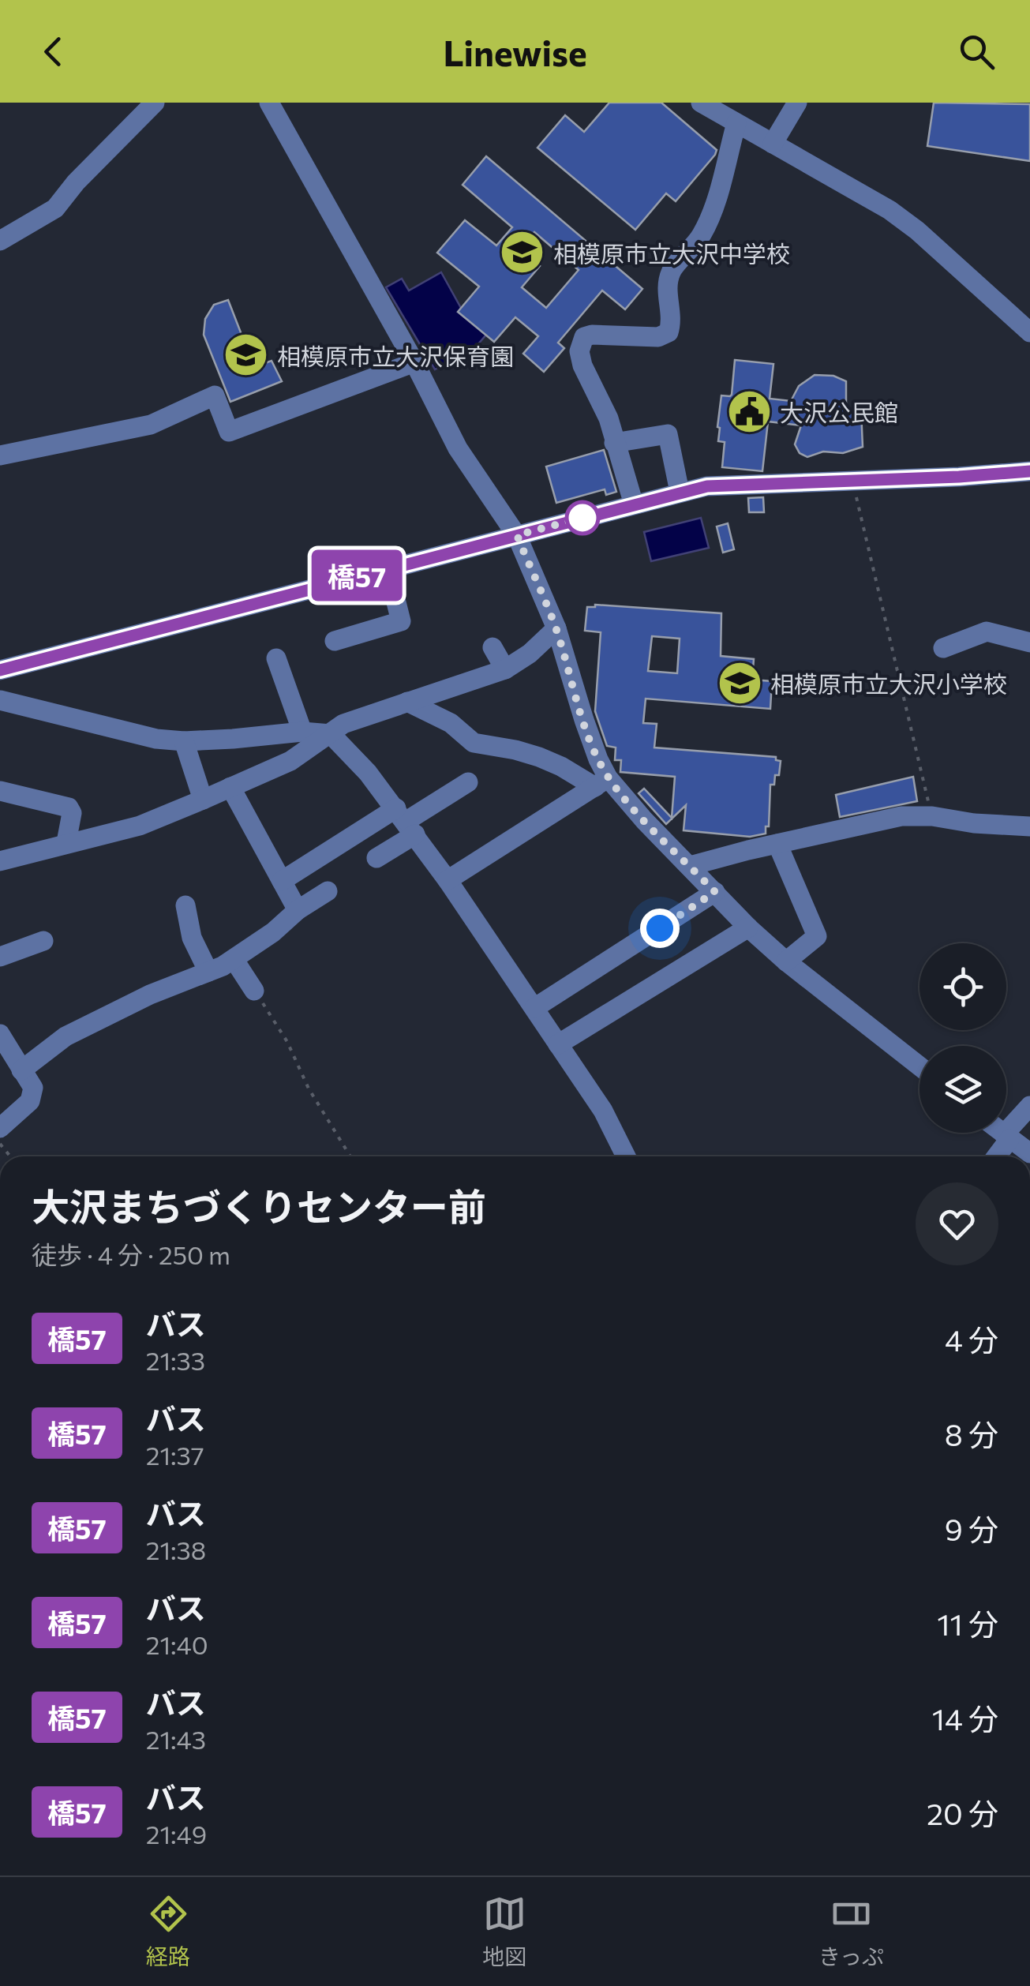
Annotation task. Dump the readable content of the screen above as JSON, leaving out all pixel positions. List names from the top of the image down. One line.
{"places":{"school or university":["相模原市立大沢中学校","相模原市立大沢保育園","相模原市立大沢小学校"],"public building":["大沢公民館"]},"lines":["bus line 橋57"],"page":{"header":"Linewise","on_map":"橋57","heading":["大沢まちづくりセンター前","徒歩 · 4 分 · 250 m"],"list":[{"mark":"橋57","name":"バス","note":"21:33","value":"4 分"},{"mark":"橋57","name":"バス","note":"21:37","value":"8 分"},{"mark":"橋57","name":"バス","note":"21:38","value":"9 分"},{"mark":"橋57","name":"バス","note":"21:40","value":"11 分"},{"mark":"橋57","name":"バス","note":"21:43","value":"14 分"},{"mark":"橋57","name":"バス","note":"21:49","value":"20 分"}],"tabs":["経路","地図","きっぷ"]}}
